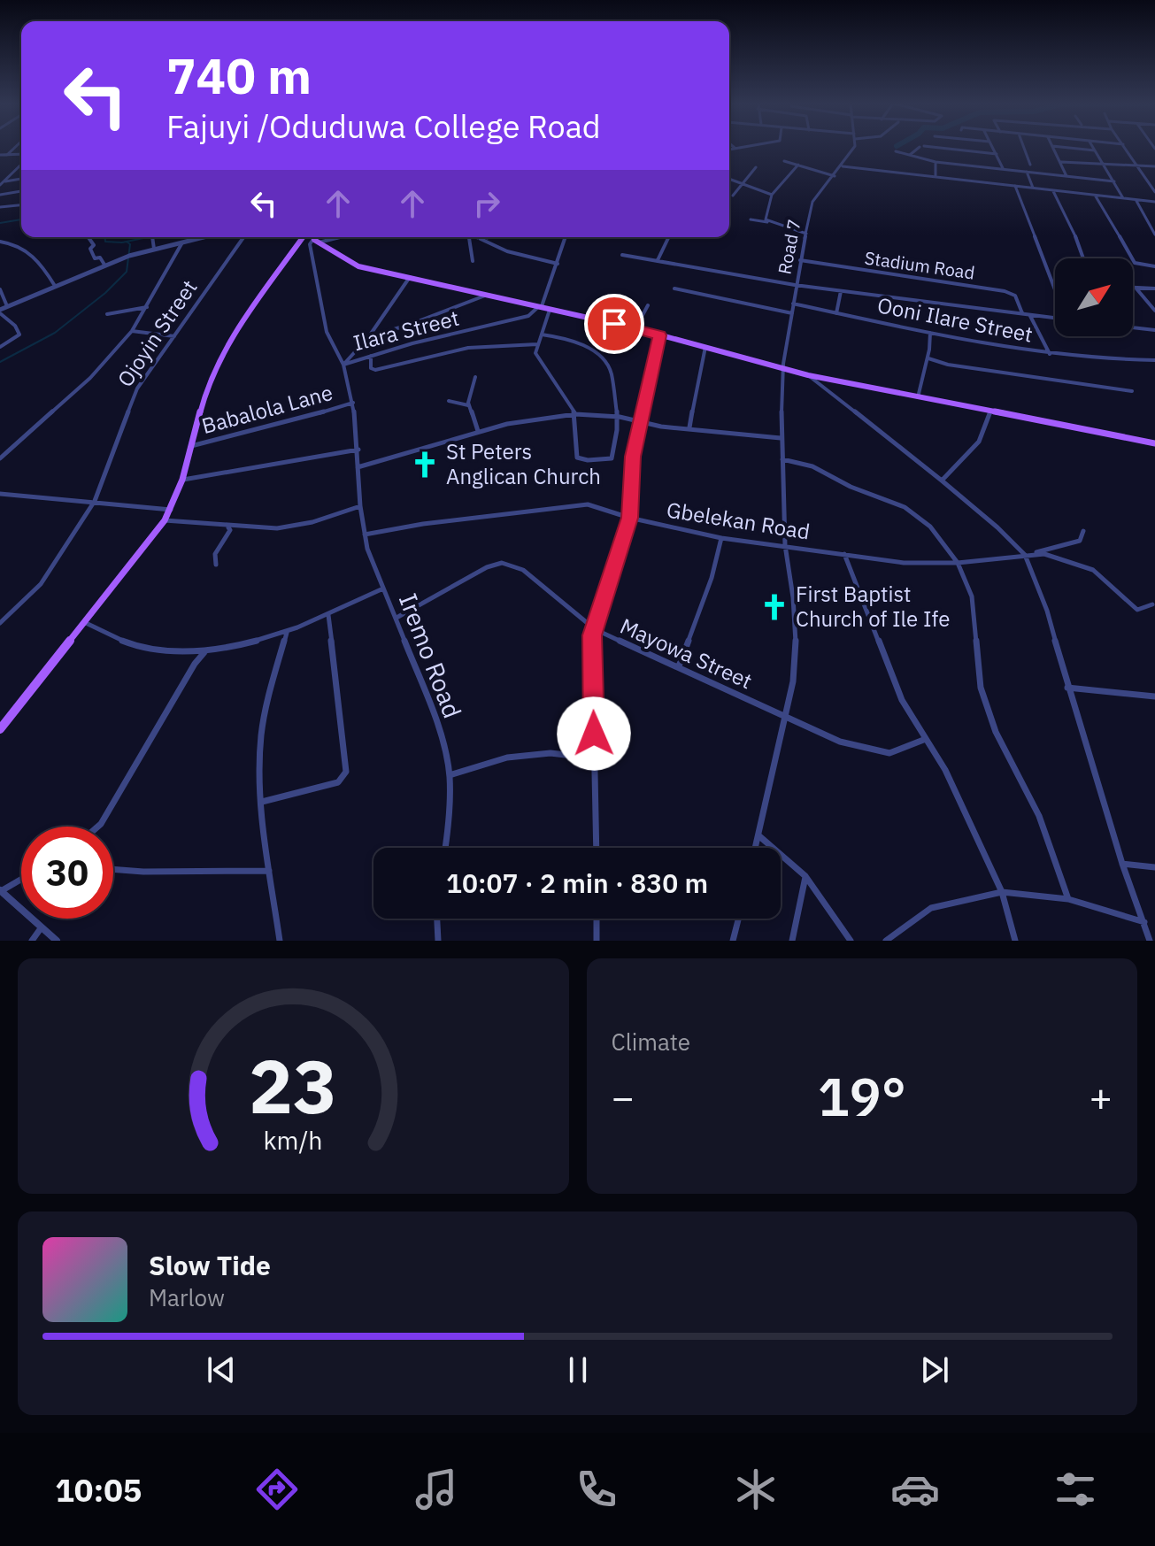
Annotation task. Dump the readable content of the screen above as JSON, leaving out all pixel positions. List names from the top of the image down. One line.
{"streets":{"street":["Road 7","Stadium Road","Ooni Ilare Street","Ilara Street","Ojoyin Street","Babalola Lane","Gbelekan Road","Mayowa Street","Iremo Road"]},"crossings":[["Road 7","Stadium Road"],["Road 7","Ooni Ilare Street"],["Road 7","Gbelekan Road"],["Road 7","Mayowa Street"],["Stadium Road","Ooni Ilare Street"],["Ilara Street","Iremo Road"],["Babalola Lane","Iremo Road"],["Gbelekan Road","Iremo Road"],["Mayowa Street","Iremo Road"]],"places":{"church":["St Peters Anglican Church","First Baptist Church of Ile Ife"]},"north":"top right","page":{"turn":["740 m","Fajuyi /Oduduwa College Road"],"limit":"30","trip":"10:07 · 2 min · 830 m","tile":"Climate","heat":["−","19°","+"],"song":["Slow Tide","Marlow"],"tabs":"10:05","gauge":["23","km/h"]}}
